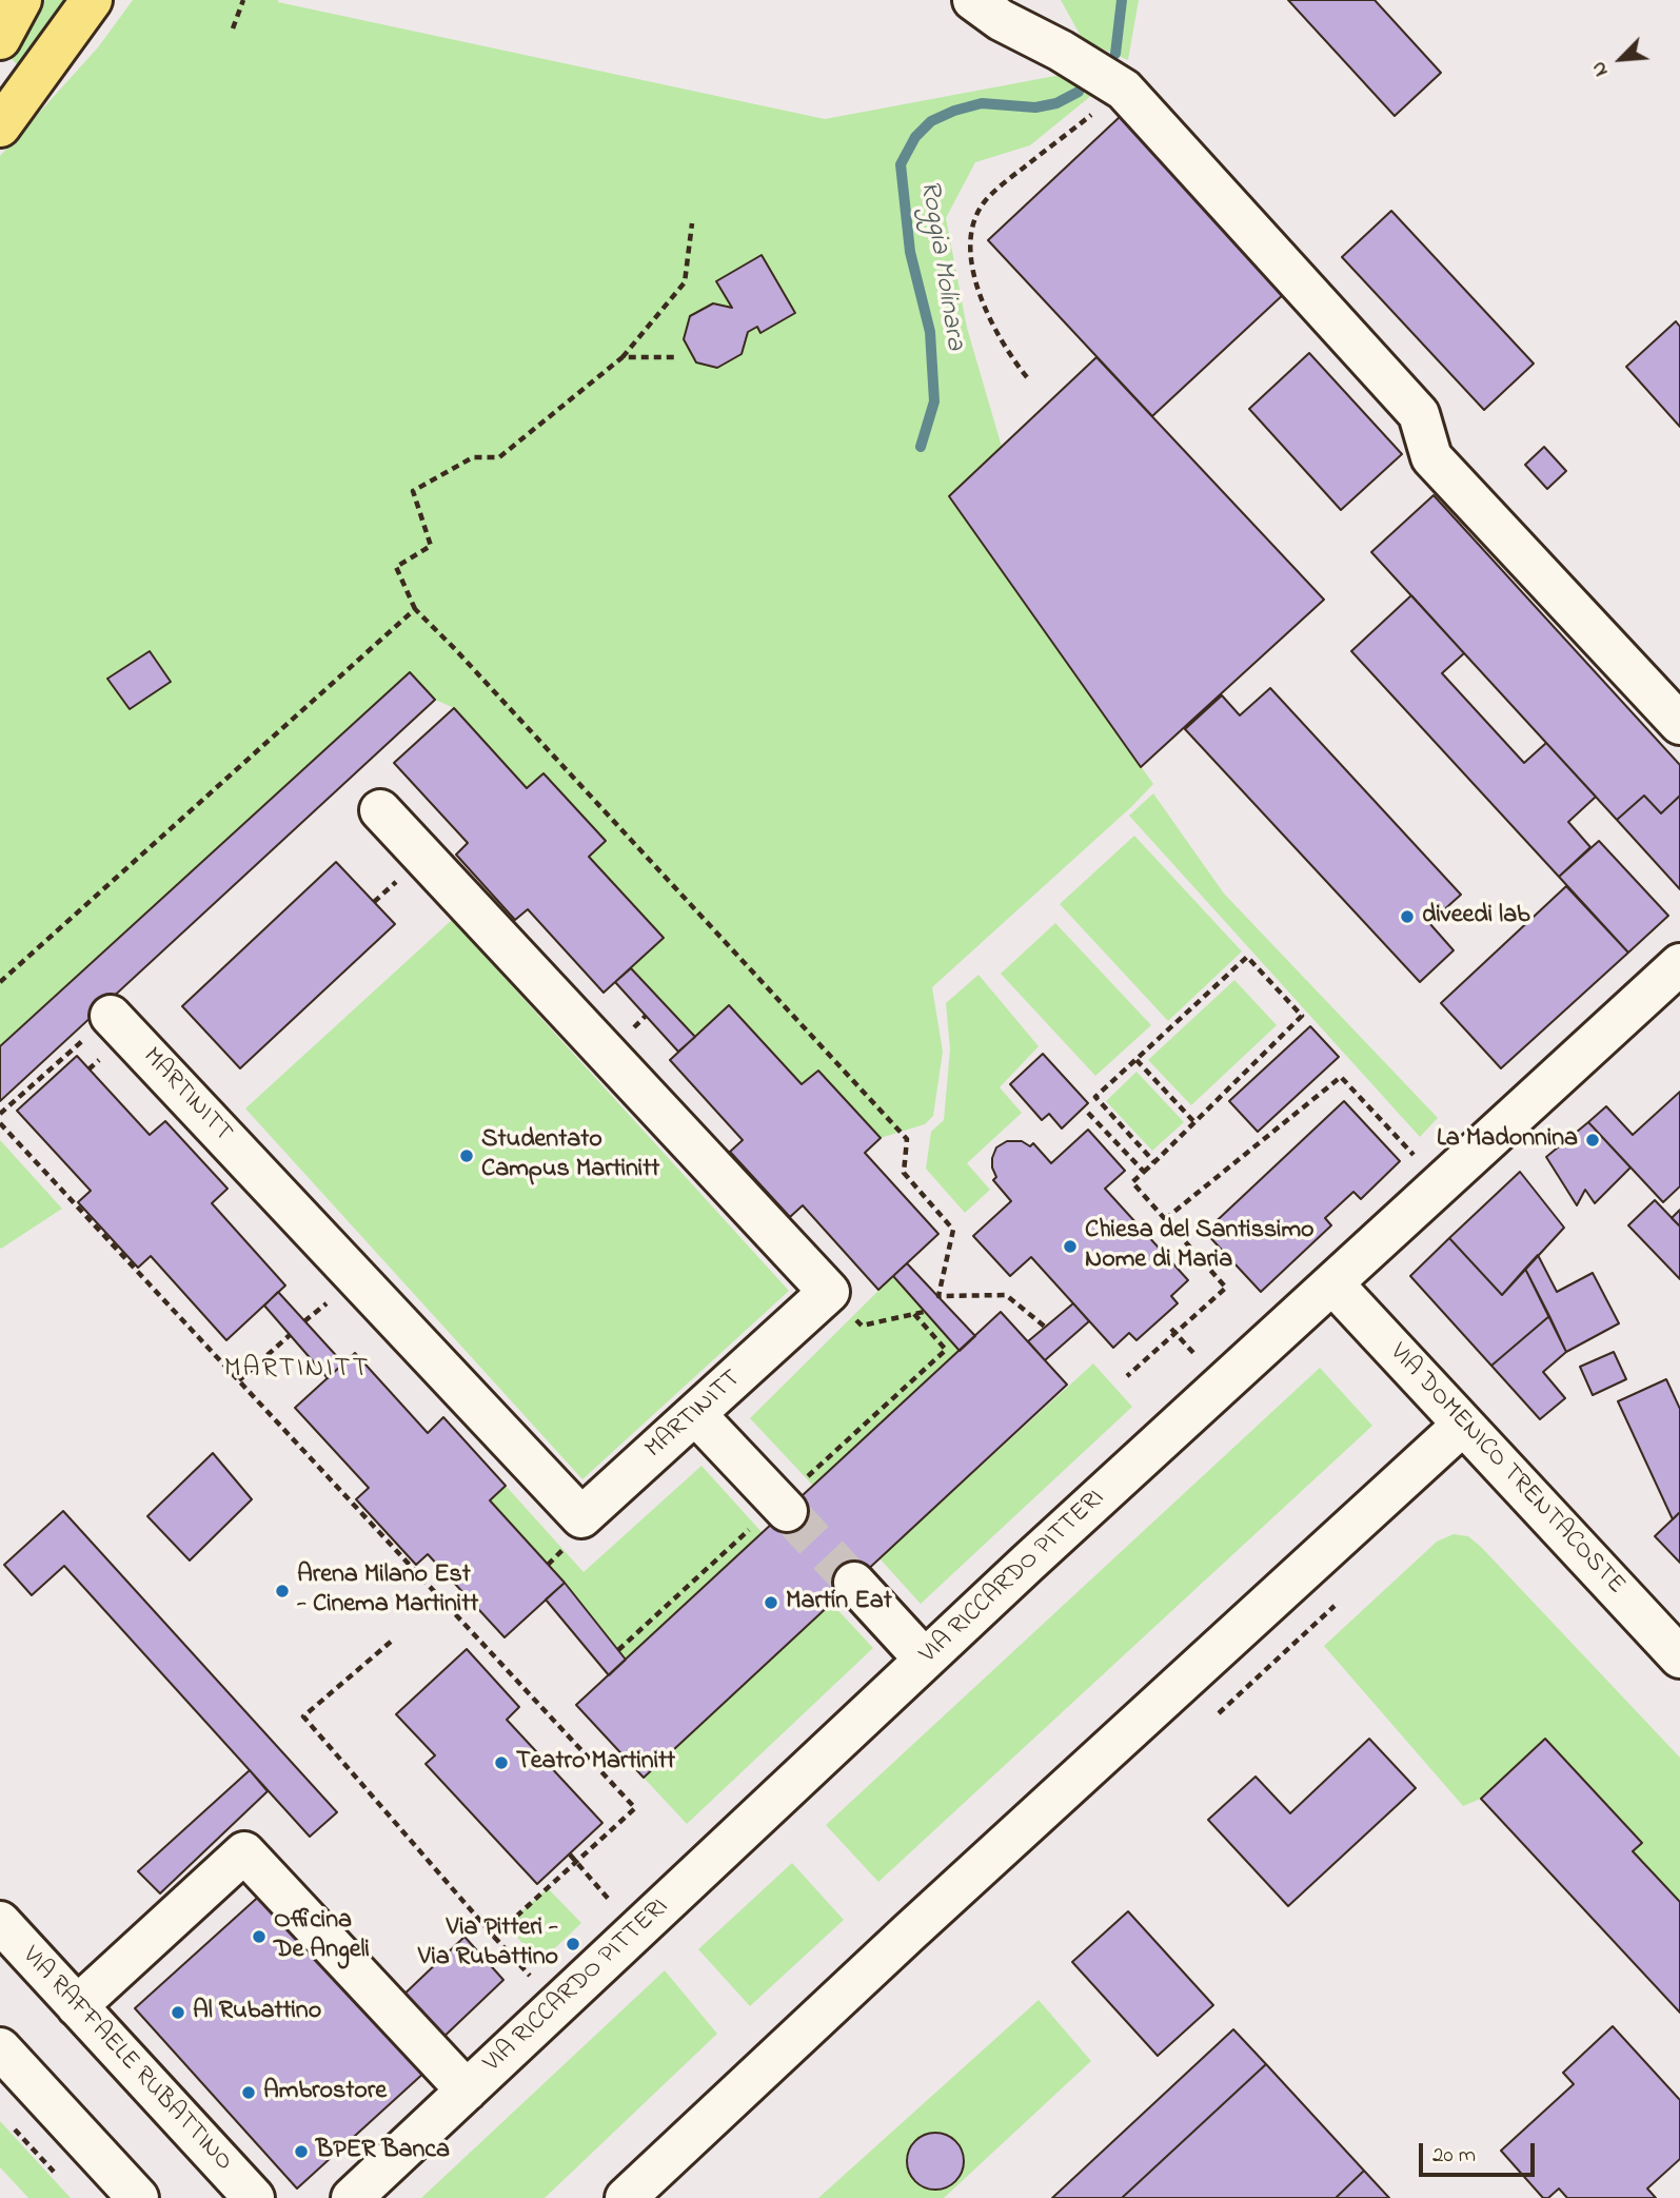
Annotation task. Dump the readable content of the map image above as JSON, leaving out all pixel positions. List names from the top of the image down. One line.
{"streets":{"street":["MARTINITT","VIA DOMENICO TRENTACOSTE","VIA RICCARDO PITTERI","VIA RAFFAELE RUBATTINO"]},"crossings":[["VIA DOMENICO TRENTACOSTE","VIA RICCARDO PITTERI"]],"districts":["MARTINITT"],"water":["Roggia Molinara"],"places":["diveedi lab","La Madonnina","Studentato Campus Martinitt","Chiesa del Santissimo Nome di Maria","Arena Milano Est - Cinema Martinitt","Martin Eat","Teatro Martinitt","Officina De Angeli","Via Pitteri - Via Rubattino","Al Rubattino","Ambrostore","BPER Banca"],"scale_bar":"20 m","north":"bottom left"}
